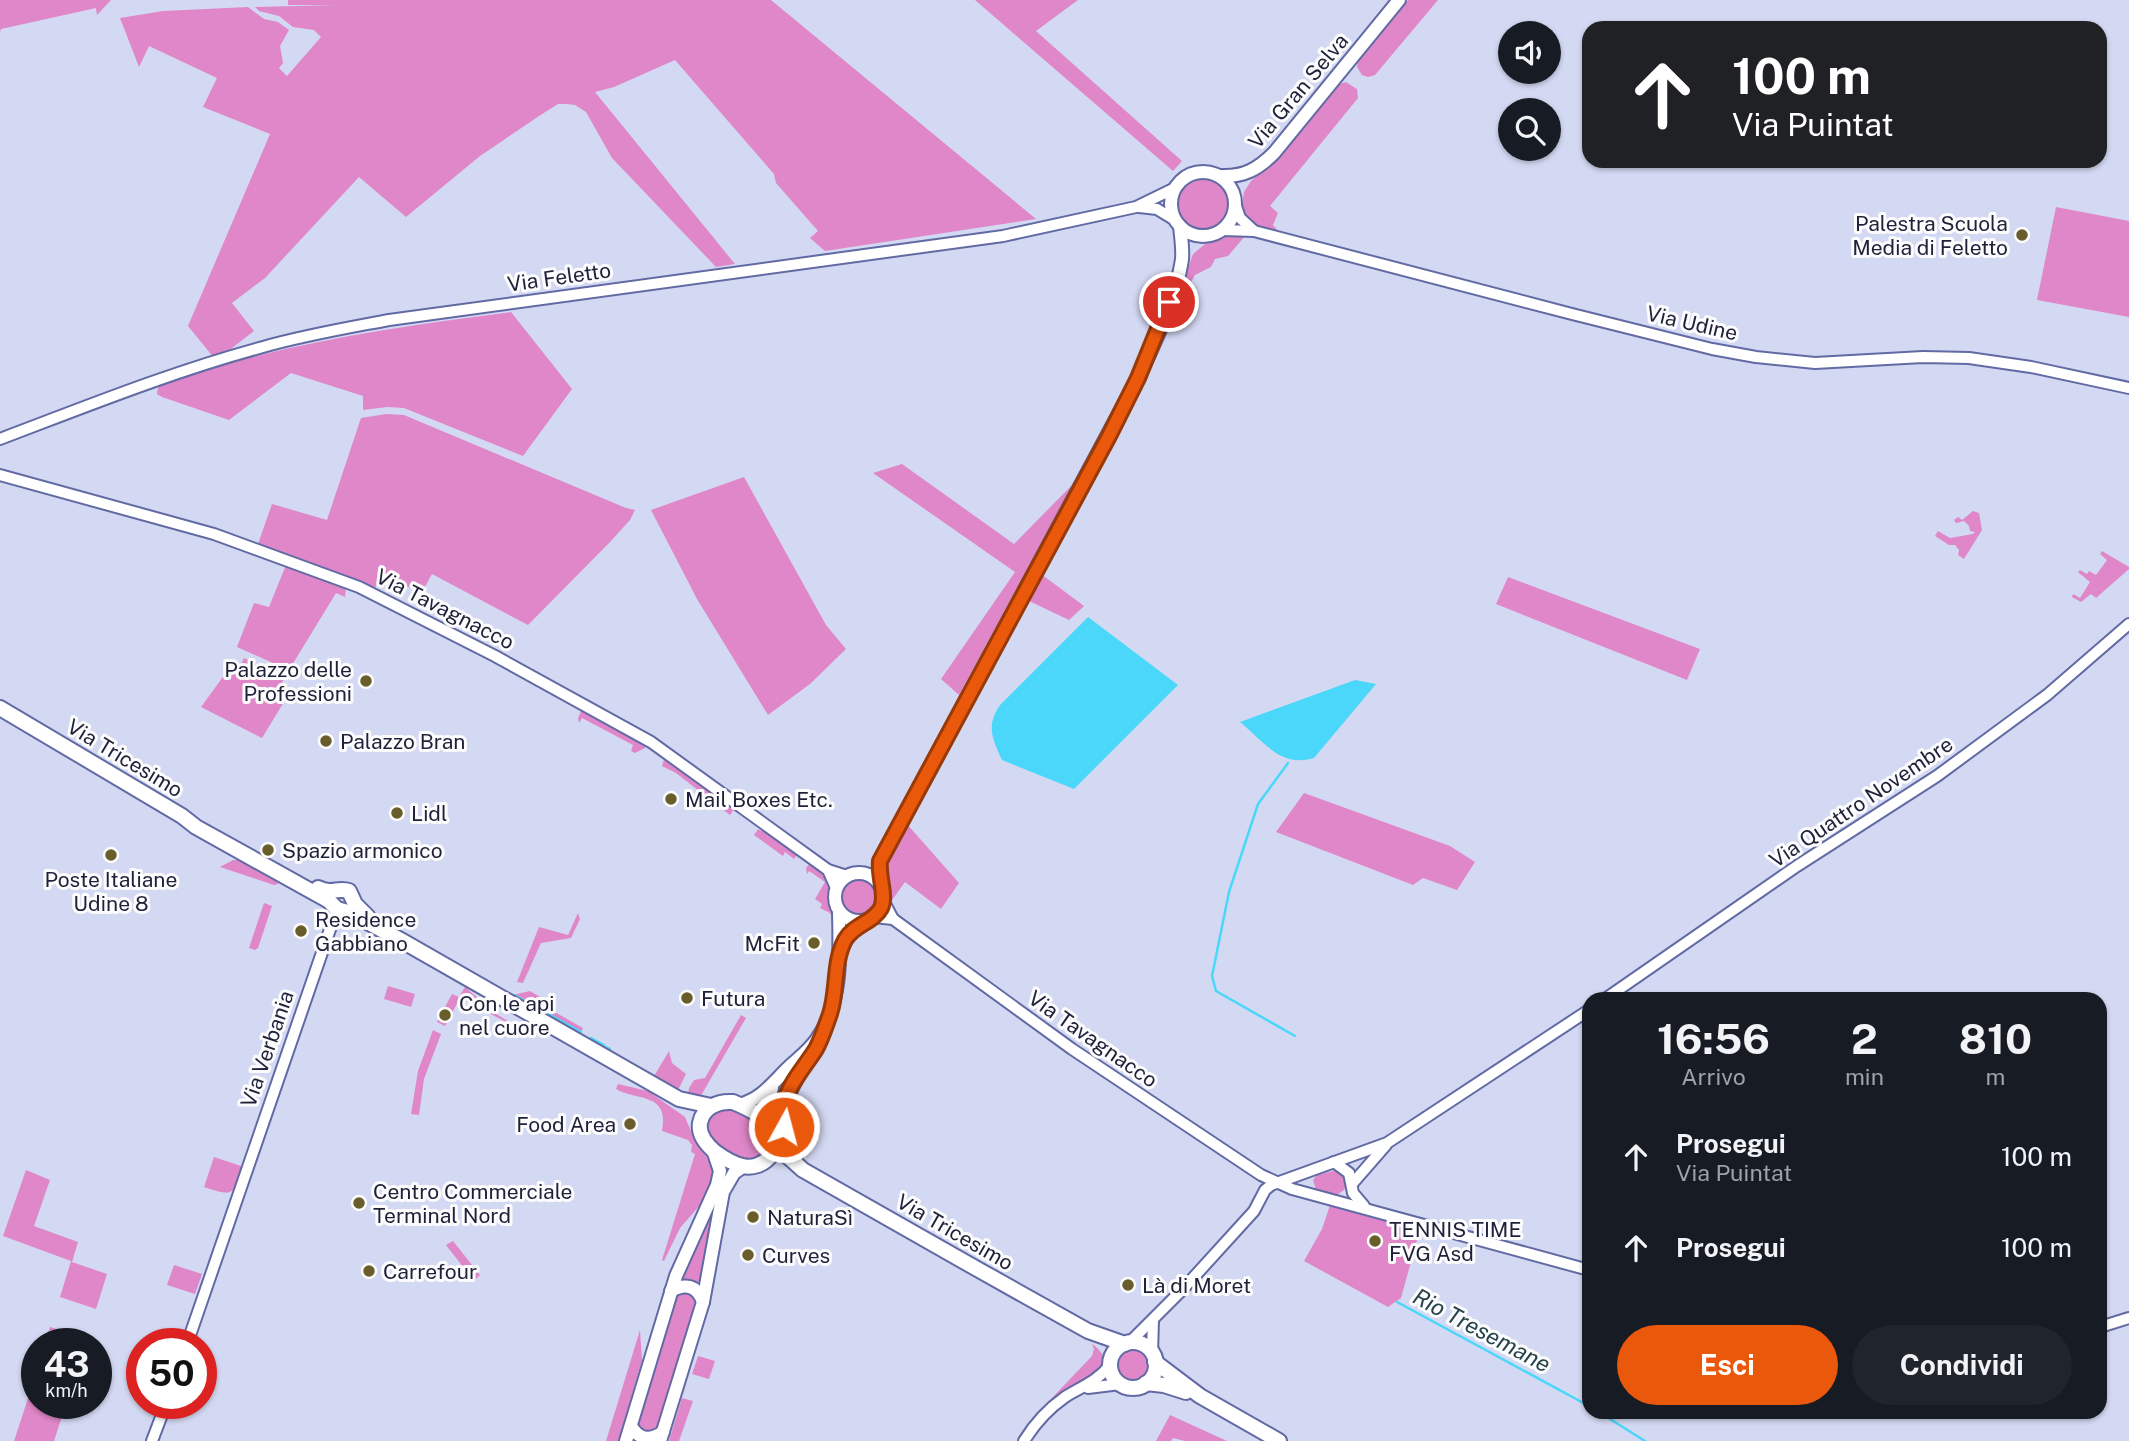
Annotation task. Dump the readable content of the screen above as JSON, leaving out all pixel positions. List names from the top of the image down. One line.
{"streets":{"main road":["Via Gran Selva","Via Tricesimo"],"street":["Via Feletto","Via Udine","Via Tavagnacco","Via Quattro Novembre","Via Verbania"]},"crossings":[["Via Gran Selva","Via Feletto"],["Via Gran Selva","Via Udine"],["Via Feletto","Via Udine"],["Via Tricesimo","Via Verbania"]],"water":["Rio Tresemane"],"places":["Palestra Scuola Media di Feletto","Palazzo delle Professioni","Palazzo Bran","Mail Boxes Etc.","Lidl","Spazio armonico","Poste Italiane Udine 8","Residence Gabbiano","McFit","Futura","Con le api nel cuore","Food Area","Centro Commerciale Terminal Nord","NaturaSì","TENNIS TIME FVG Asd","Curves","Carrefour","Là di Moret"],"page":{"turn":["100 m","Via Puintat"],"eta":["16:56","Arrivo","2","min","810","m"],"list":[{"name":"Prosegui","note":"Via Puintat","value":"100 m"},{"name":"Prosegui","value":"100 m"}],"buttons":["Esci","Condividi"],"speed":"43 km/h","limit":"50"}}
